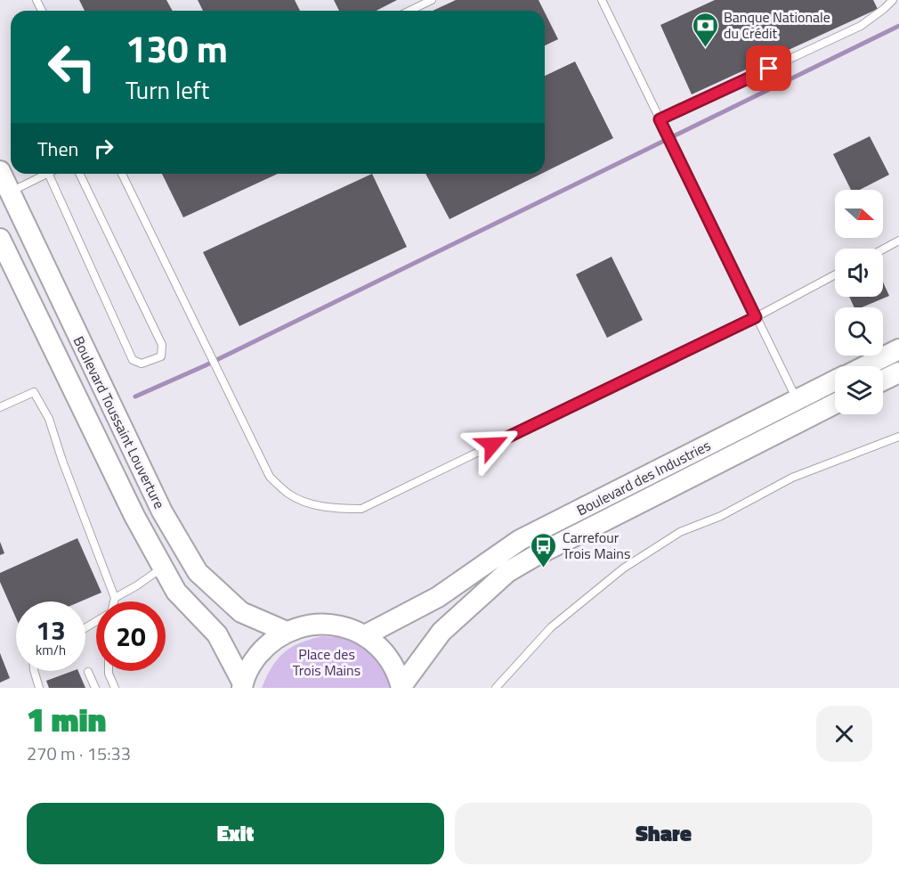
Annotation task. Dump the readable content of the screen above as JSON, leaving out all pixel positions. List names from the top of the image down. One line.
{"streets":{"main road":["Boulevard Toussaint Louverture","Boulevard des Industries"]},"parks":["Place des Trois Mains"],"places":{"bank":["Banque Nationale du Crédit"],"bus stop":["Carrefour Trois Mains"]},"north":"right","page":{"turn":["130 m","Turn left"],"then":"Then","speed":"13 km/h","limit":"20","heading":["1 min","270 m · 15:33"],"buttons":["Exit","Share"]}}
